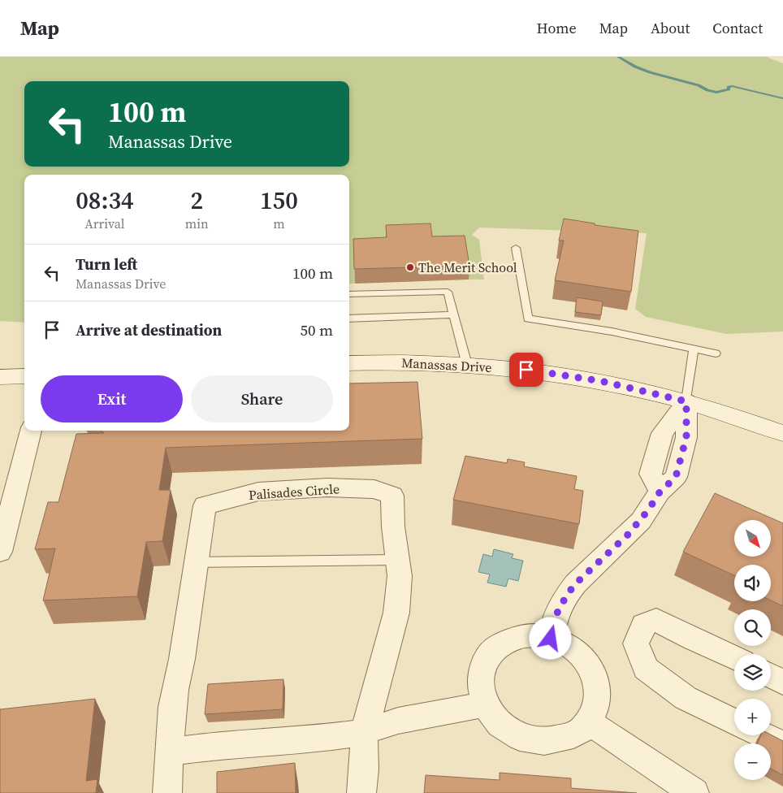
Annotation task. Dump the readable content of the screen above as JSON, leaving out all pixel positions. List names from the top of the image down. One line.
{"streets":{"main road":["Manassas Drive"],"street":["Palisades Circle"]},"places":["The Merit School"],"north":"bottom right","page":{"header":"Map","nav":["Home","Map","About","Contact"],"turn":["100 m","Manassas Drive"],"eta":["08:34","Arrival","2","min","150","m"],"list":[{"name":"Turn left","note":"Manassas Drive","value":"100 m"},{"name":"Arrive at destination","value":"50 m"}],"buttons":["Exit","Share"],"map_buttons":["+","−"]}}
